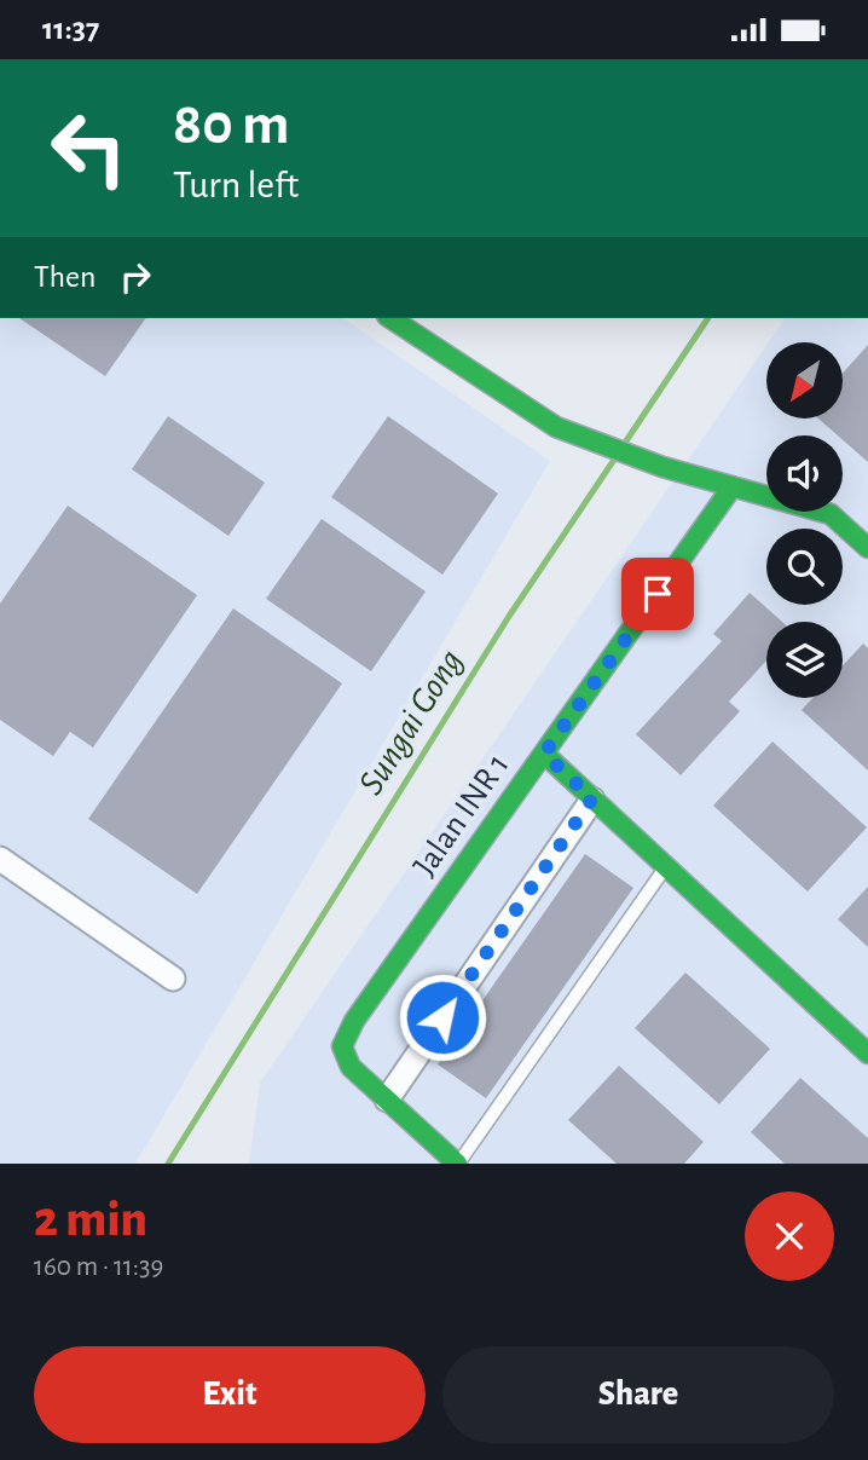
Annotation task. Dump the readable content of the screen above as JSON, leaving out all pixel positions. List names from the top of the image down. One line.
{"streets":{"street":["Jalan INR 1"]},"water":["Sungai Gong"],"north":"bottom left","page":{"status":"11:37","turn":["80 m","Turn left"],"then":"Then","heading":["2 min","160 m · 11:39"],"buttons":["Exit","Share"]}}
